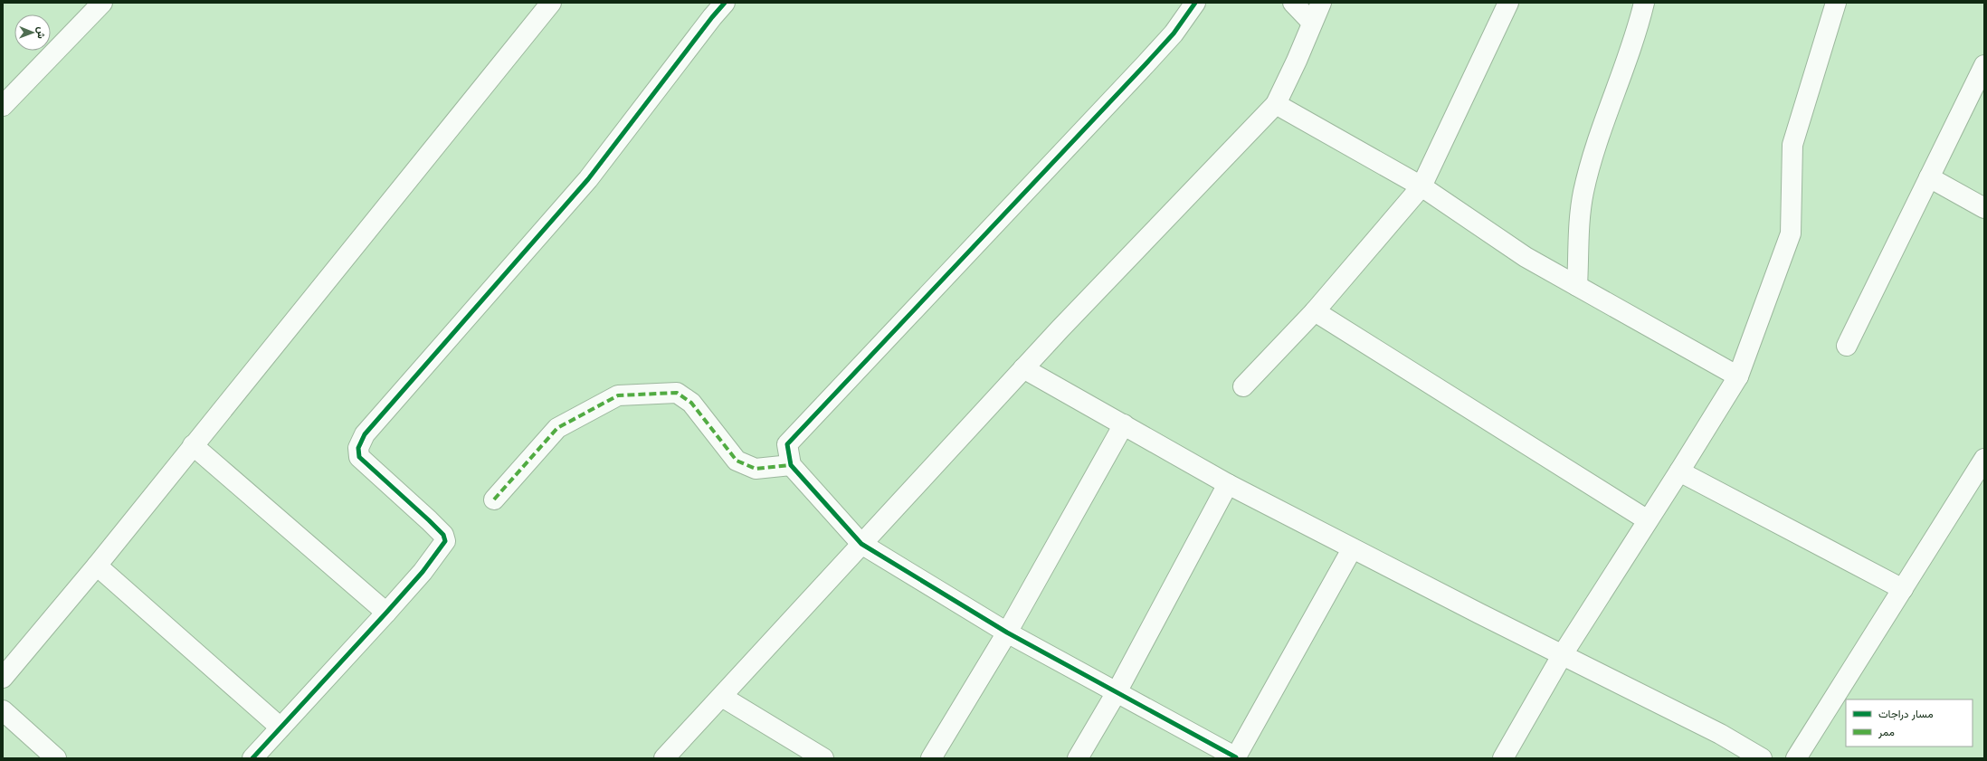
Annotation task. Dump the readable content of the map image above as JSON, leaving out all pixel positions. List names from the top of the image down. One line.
{"legend":["مسار دراجات","ممر"],"north":"right"}
